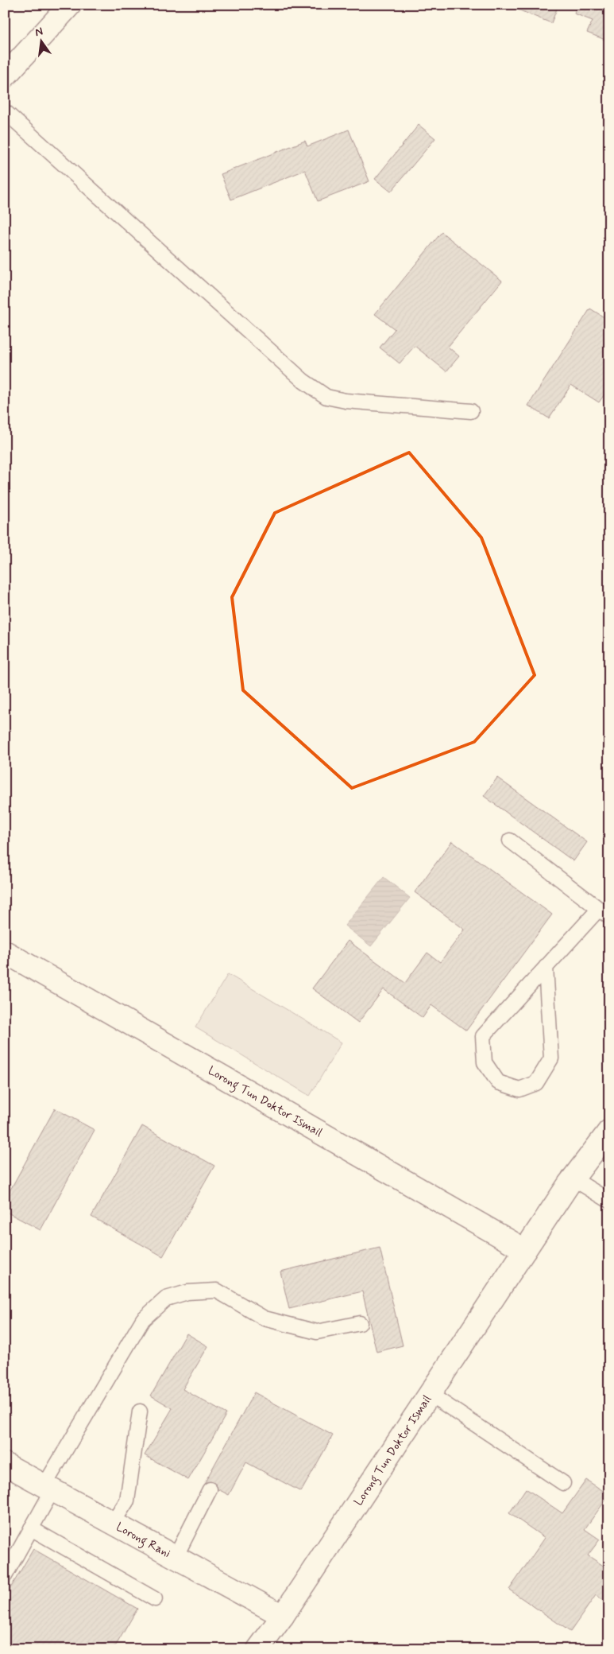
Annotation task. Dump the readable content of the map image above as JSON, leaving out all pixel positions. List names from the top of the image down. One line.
{"streets":{"street":["Lorong Tun Doktor Ismail","Lorong Rani"]},"crossings":[["Lorong Tun Doktor Ismail","Lorong Rani"]],"north":"top"}
